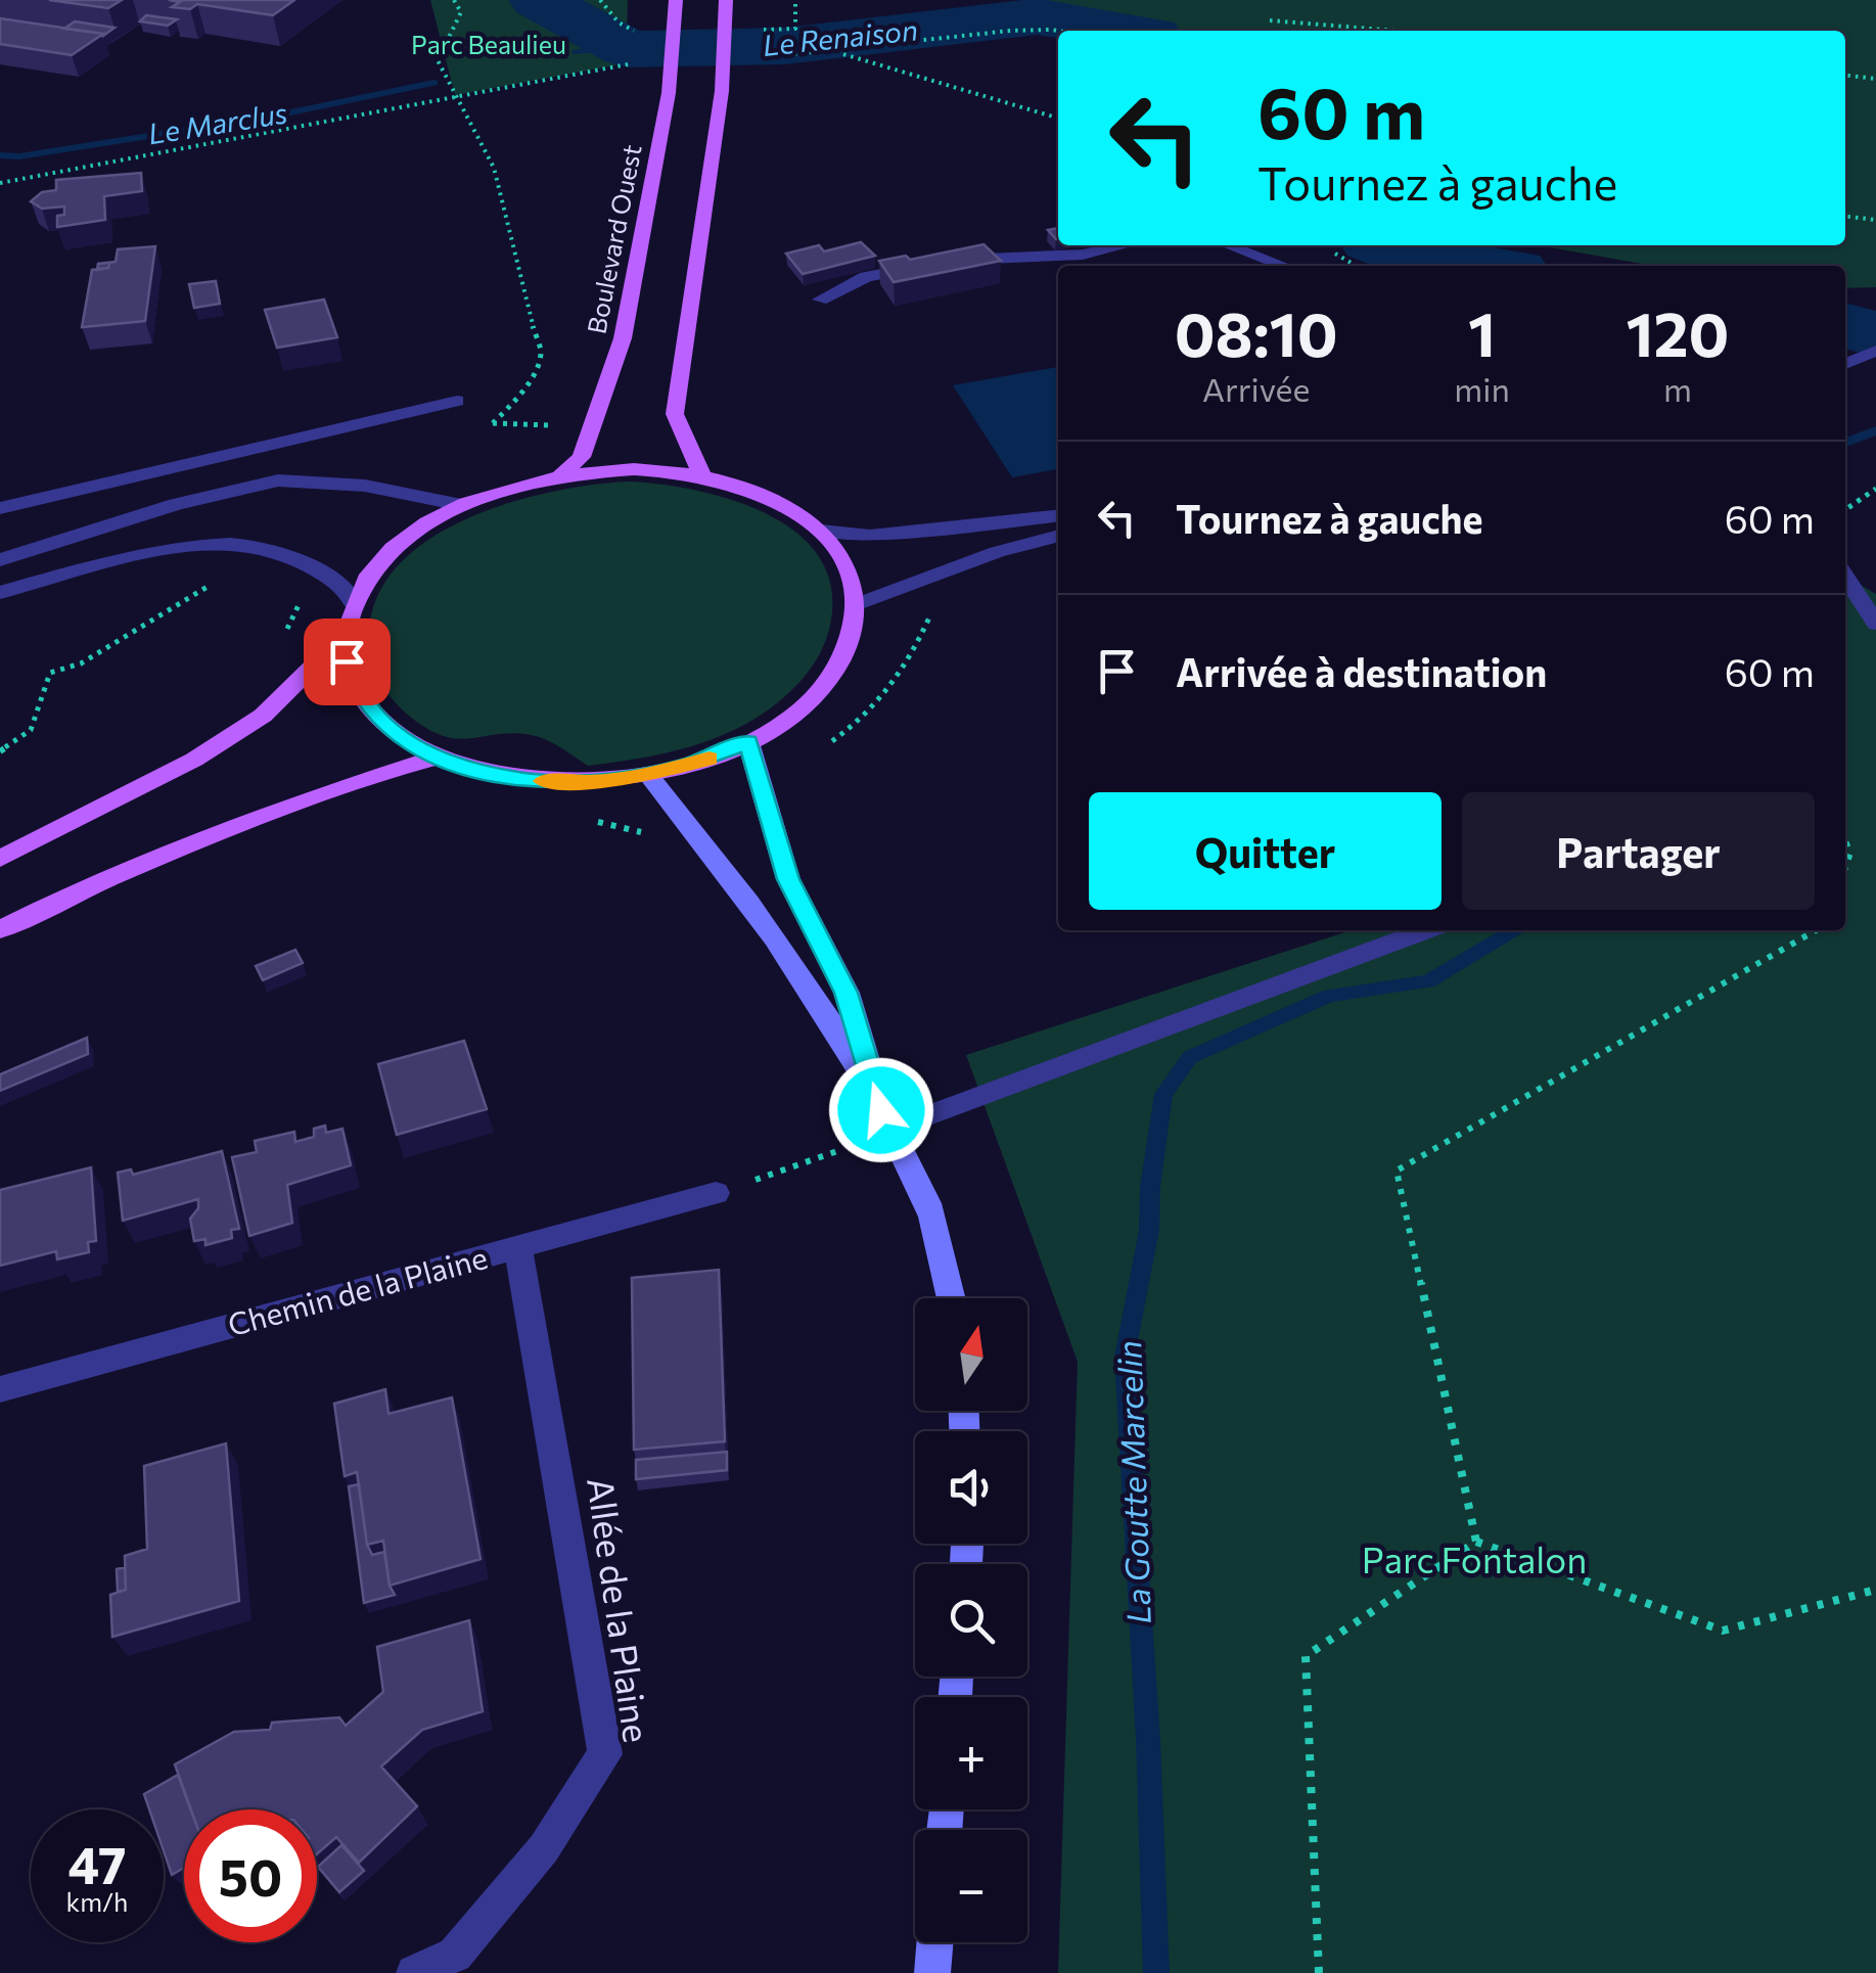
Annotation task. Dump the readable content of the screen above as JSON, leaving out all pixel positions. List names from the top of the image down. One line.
{"streets":{"main road":["Boulevard Ouest"],"street":["Chemin de la Plaine","Allée de la Plaine"]},"crossings":[["Chemin de la Plaine","Allée de la Plaine"]],"water":["Le Renaison","Le Marclus","La Goutte Marcelin"],"parks":["Parc Beaulieu","Parc Fontalon"],"north":"top","page":{"turn":["60 m","Tournez à gauche"],"eta":["08:10","Arrivée","1","min","120","m"],"list":[{"name":"Tournez à gauche","value":"60 m"},{"name":"Arrivée à destination","value":"60 m"}],"buttons":["Quitter","Partager"],"map_buttons":["+","−"],"speed":"47 km/h","limit":"50"}}
